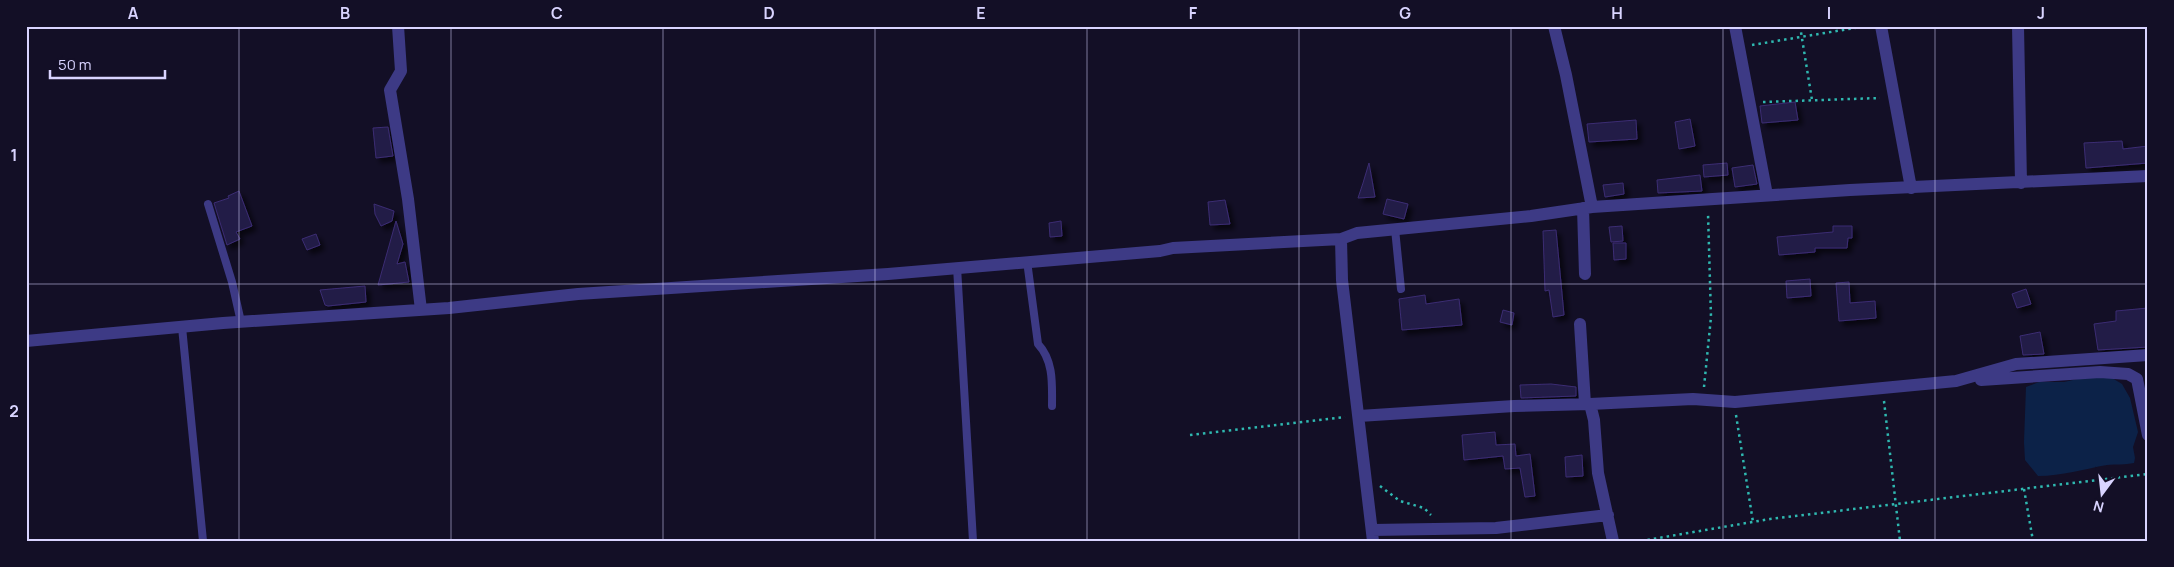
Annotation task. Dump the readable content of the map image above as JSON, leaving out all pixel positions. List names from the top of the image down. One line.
{"scale_bar":"50 m","north":"bottom","grid":{"columns":["A","B","C","D","E","F","G","H","I","J"],"rows":["1","2"]}}
